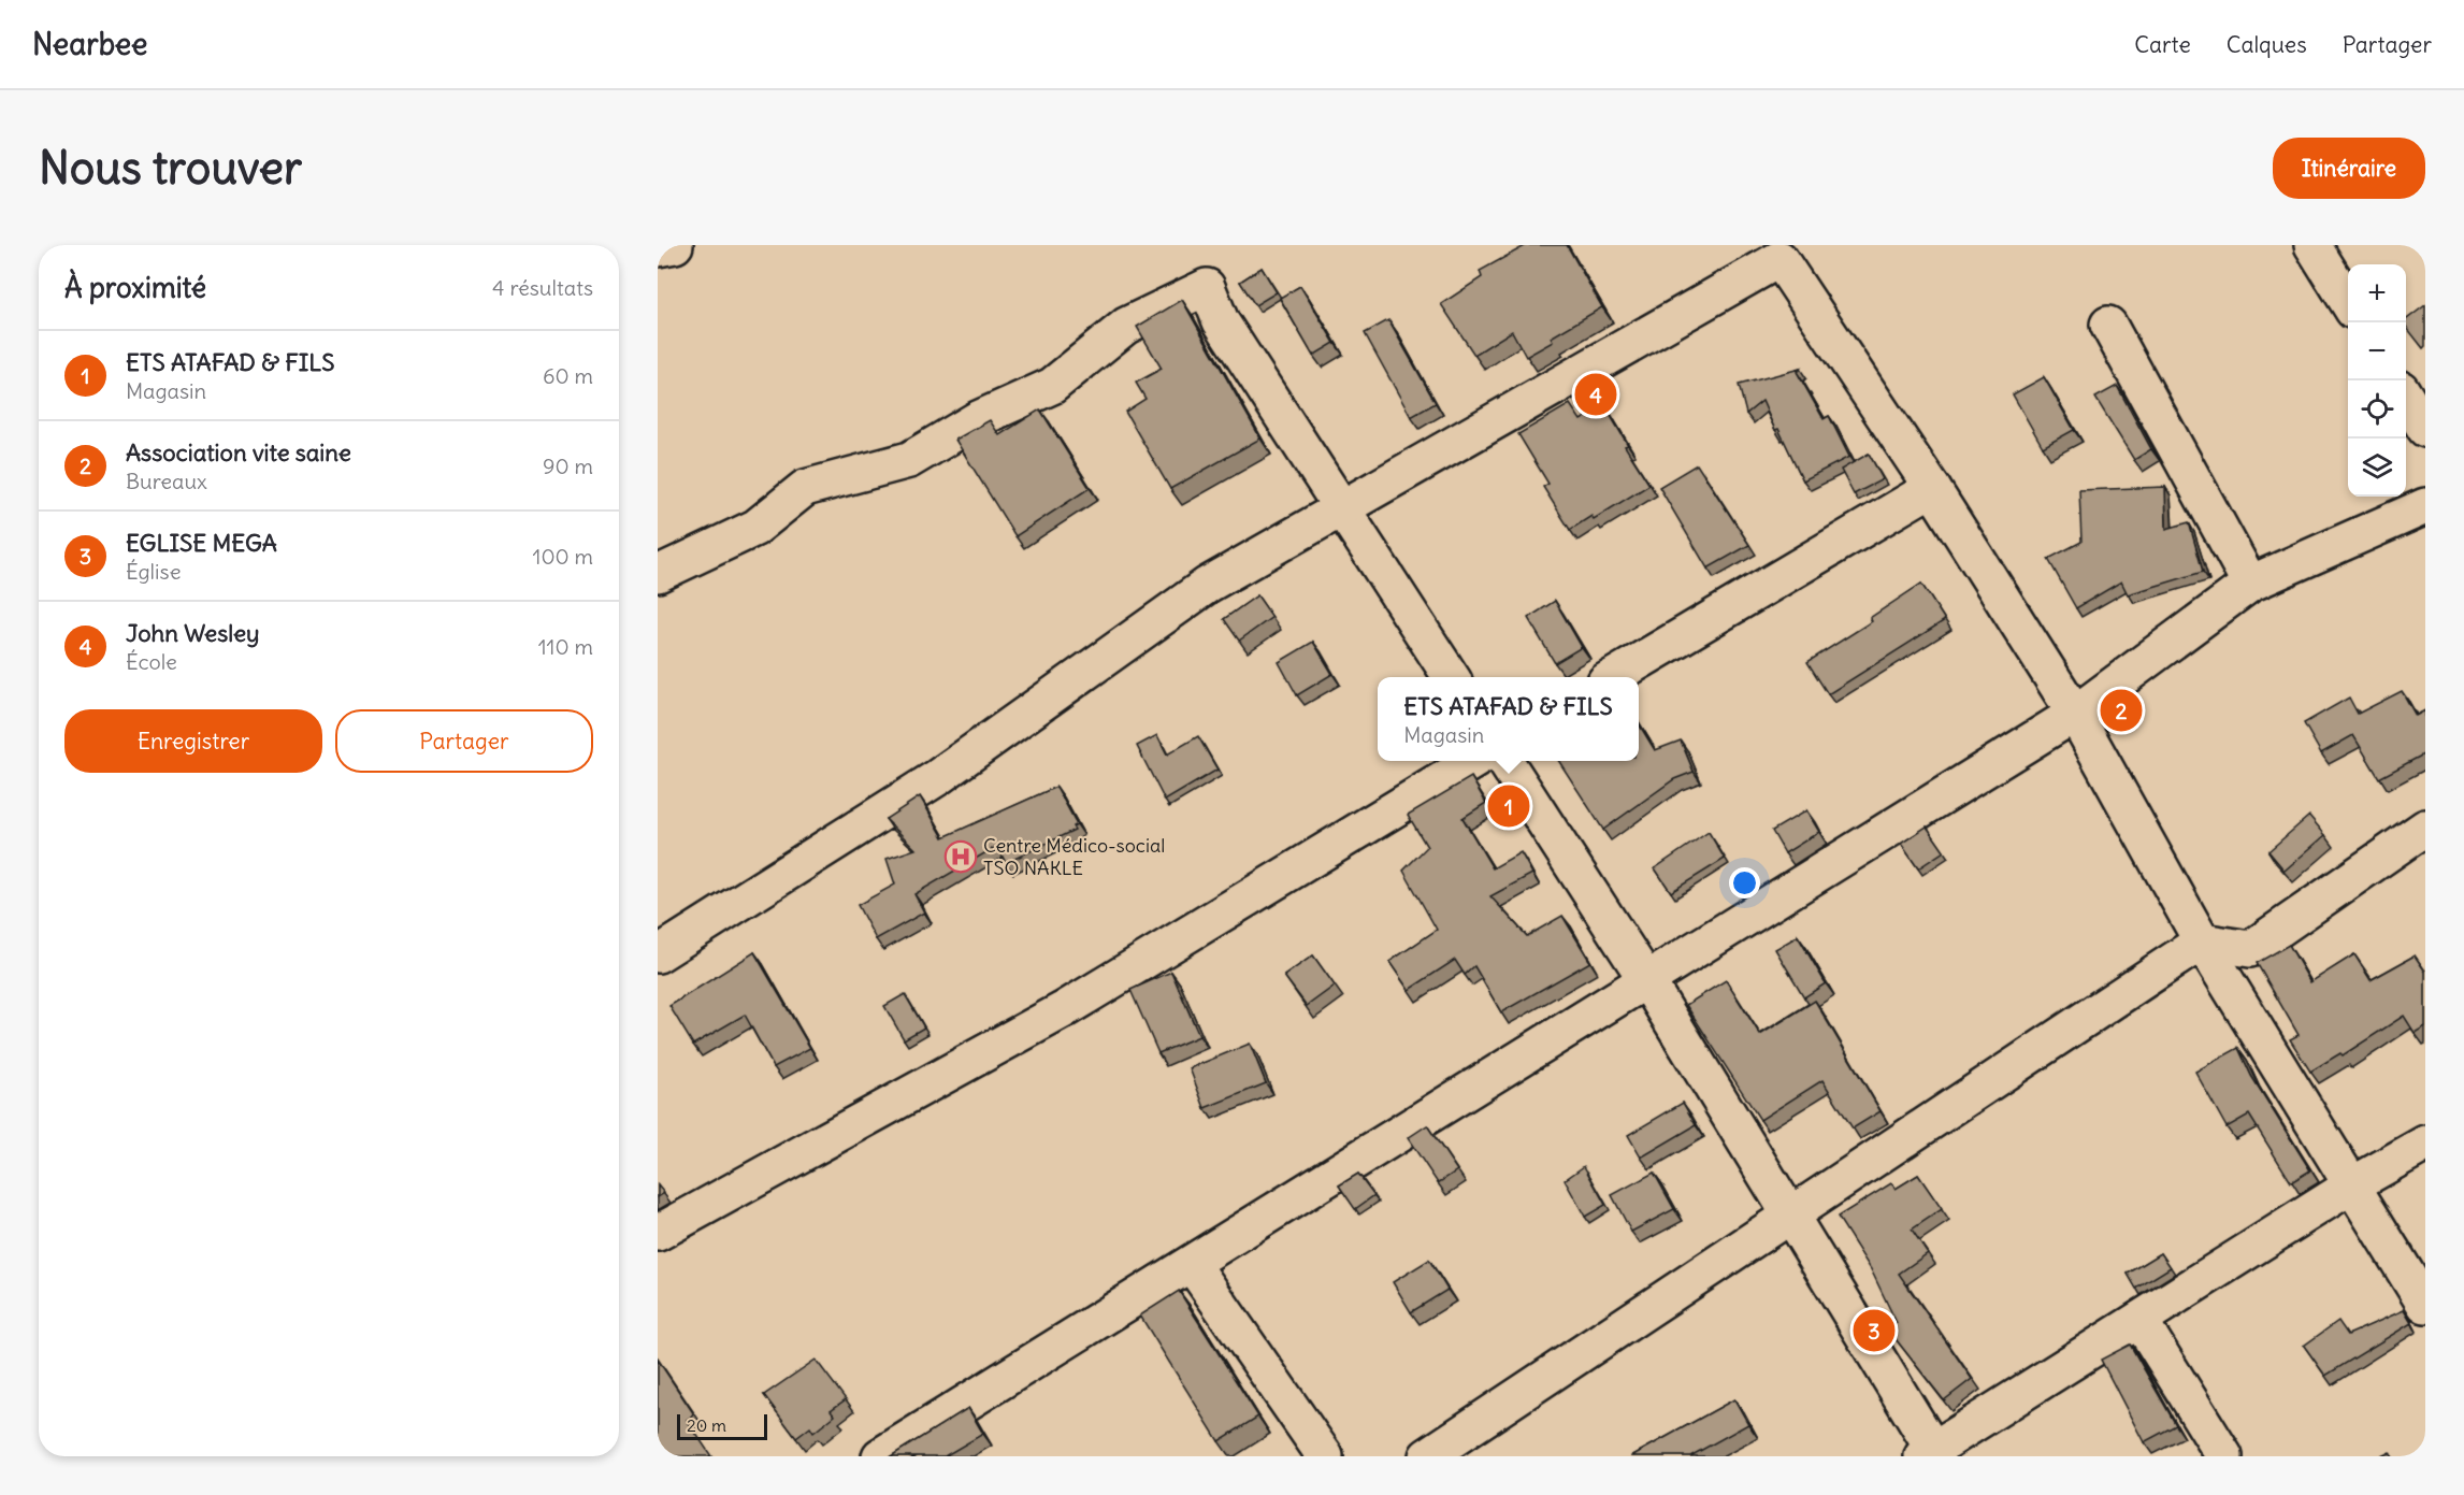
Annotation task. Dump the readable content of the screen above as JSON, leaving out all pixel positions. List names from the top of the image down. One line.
{"places":{"hospital":["Centre Médico-social TSO NAKLE"]},"scale_bar":"20 m","page":{"header":"Nearbee","nav":["Carte","Calques","Partager"],"buttons":["Itinéraire",["Enregistrer","Partager"]],"title":"Nous trouver","heading":["À proximité","4 résultats"],"map_buttons":["+","−"],"list":[{"mark":"1","name":"ETS ATAFAD & FILS","note":"Magasin","value":"60 m"},{"mark":"2","name":"Association vite saine","note":"Bureaux","value":"90 m"},{"mark":"3","name":"EGLISE MEGA","note":"Église","value":"100 m"},{"mark":"4","name":"John Wesley","note":"École","value":"110 m"}],"pins":["4","2","1","3"],"popup":["ETS ATAFAD & FILS","Magasin"],"scale":"20 m"}}
